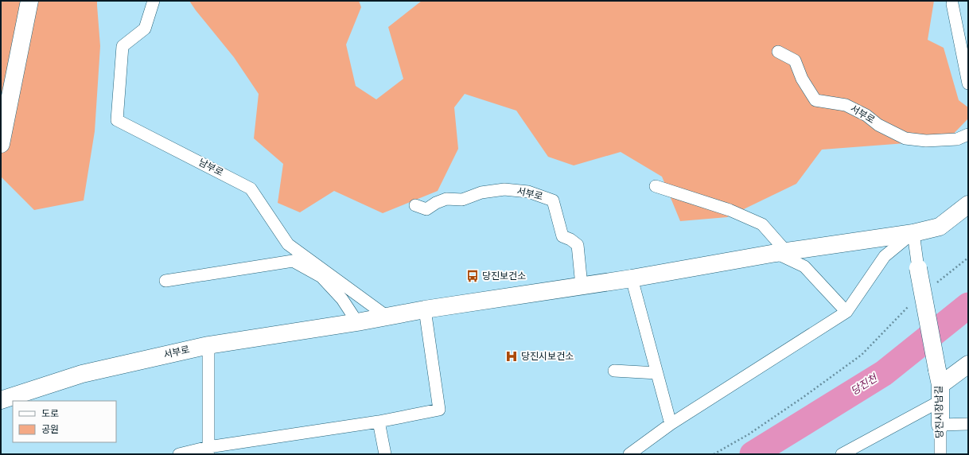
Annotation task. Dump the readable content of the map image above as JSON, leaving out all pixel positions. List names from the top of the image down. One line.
{"streets":{"main road":["서부로","당진시장남길"],"street":["남부로"]},"crossings":[["서부로","남부로"]],"water":["당진천"],"places":{"bus stop":["당진보건소"],"hospital":["당진시보건소"]},"legend":["도로","공원"]}
